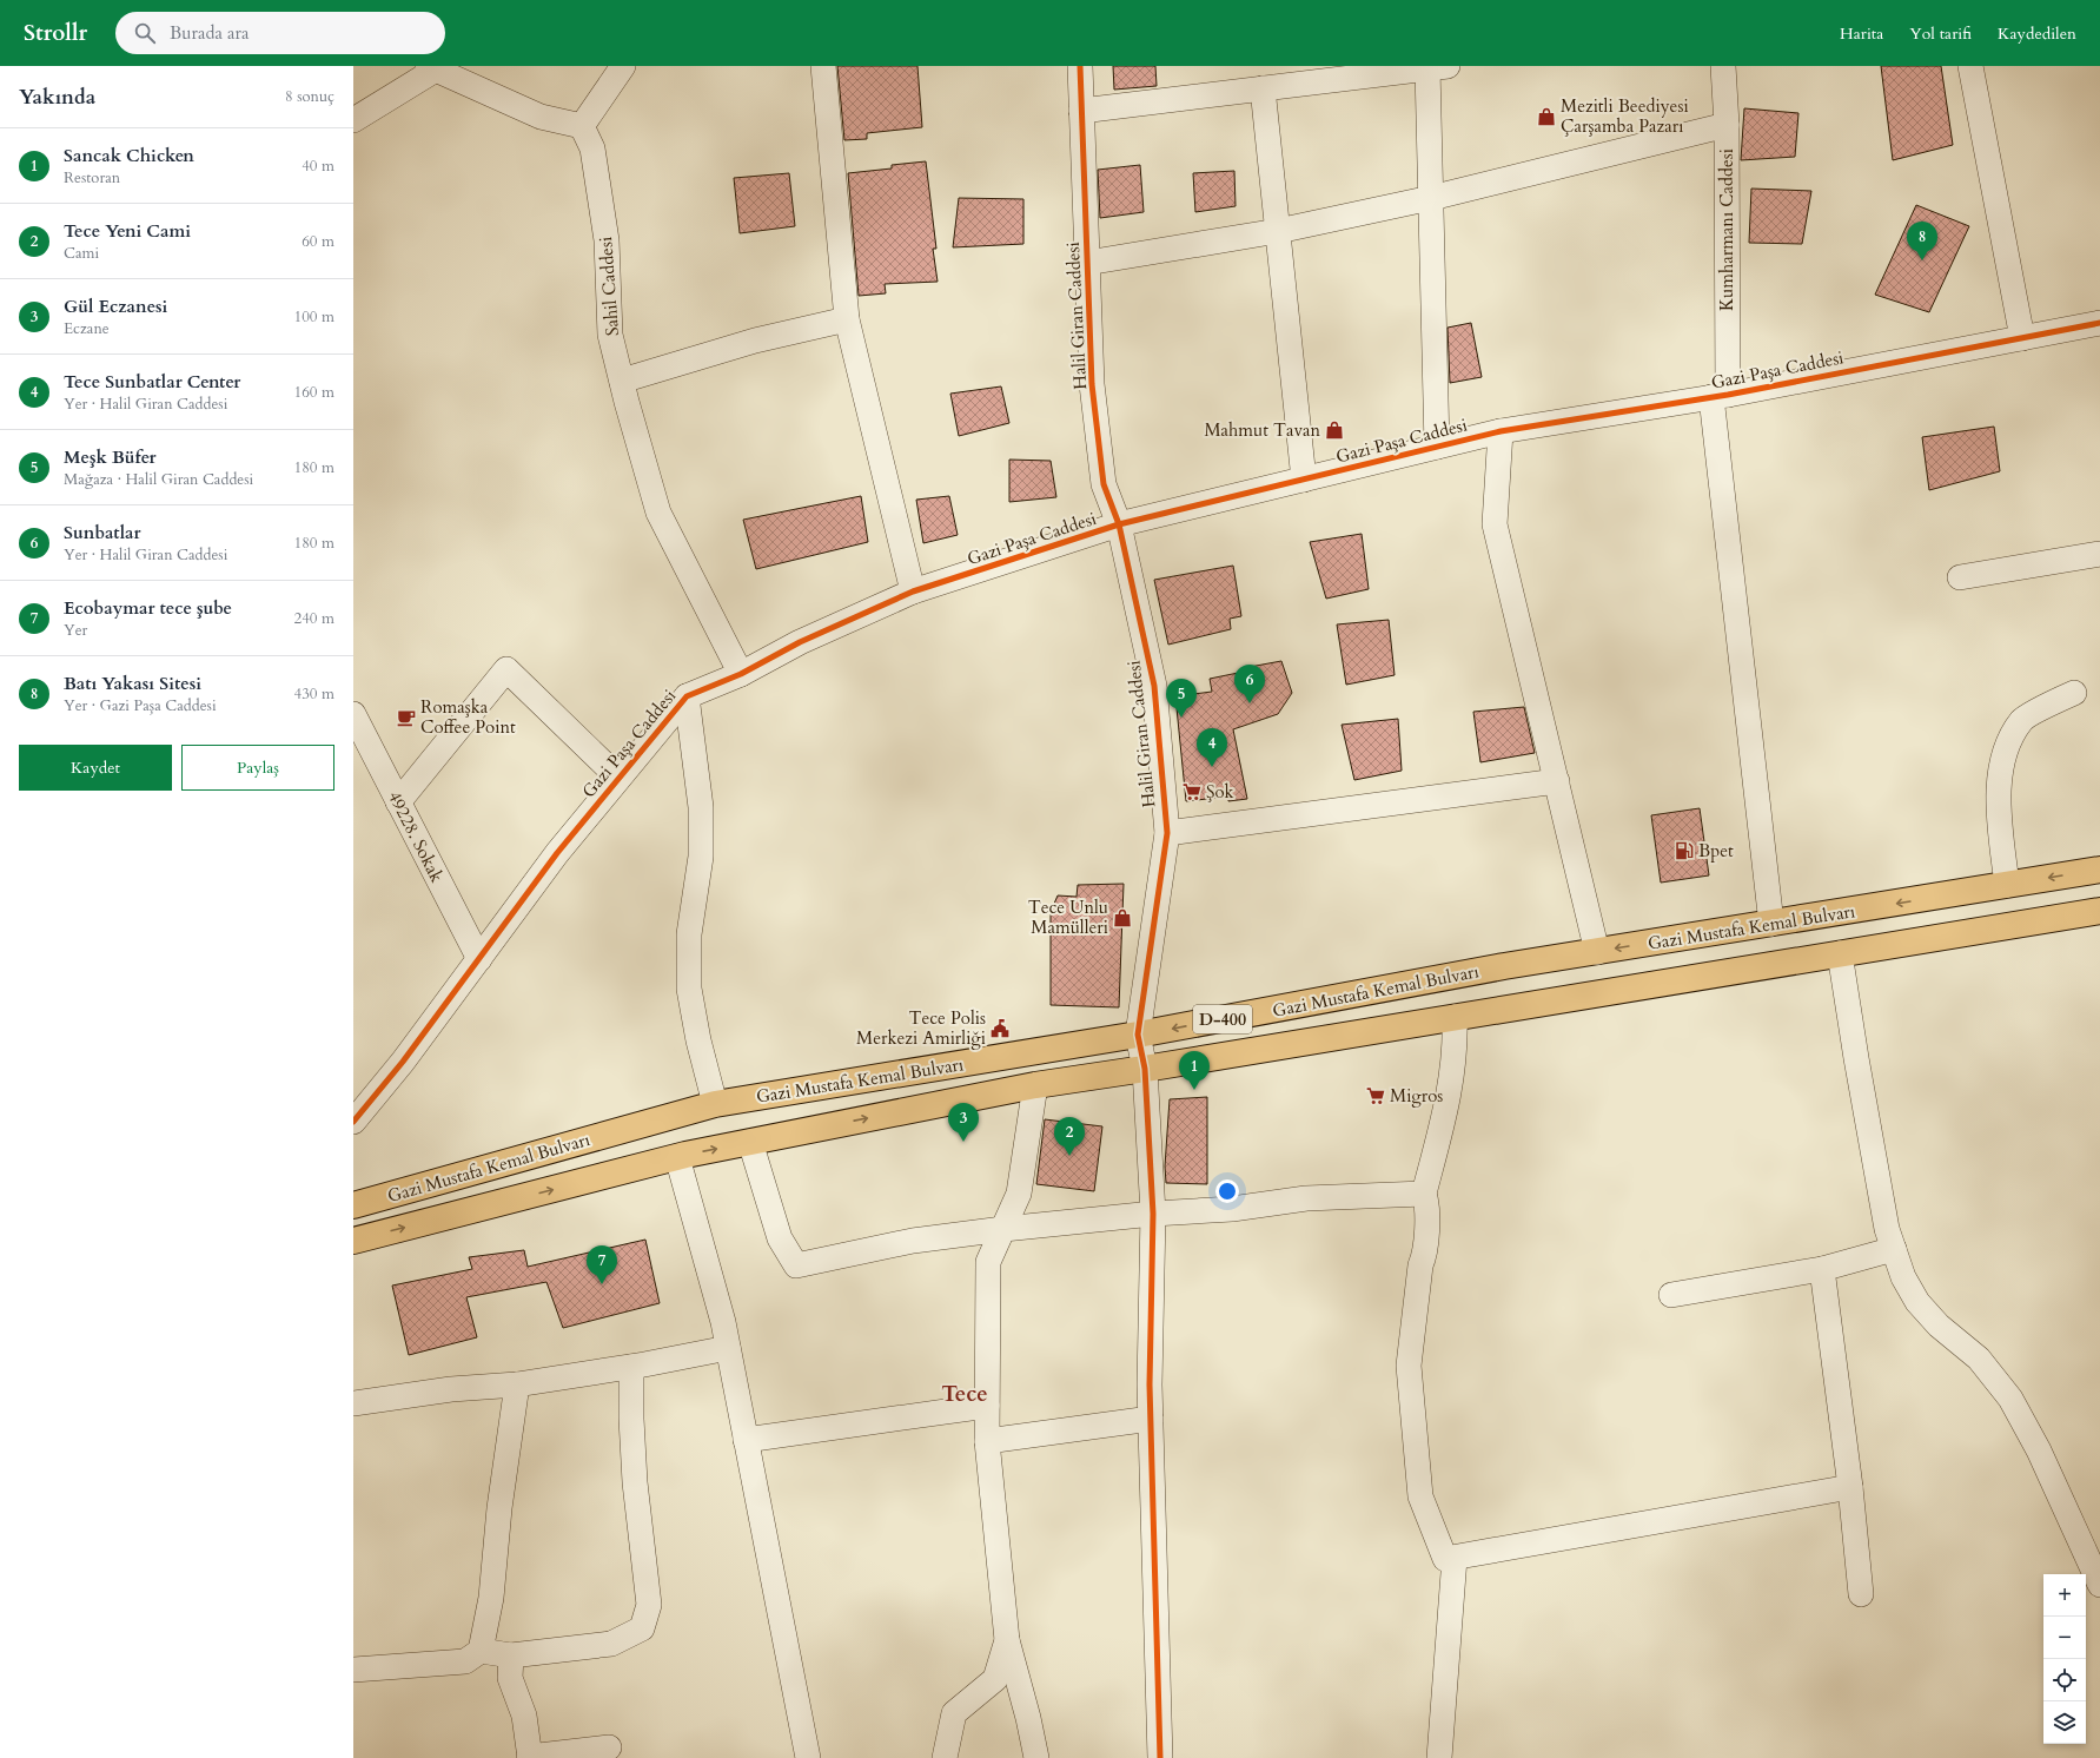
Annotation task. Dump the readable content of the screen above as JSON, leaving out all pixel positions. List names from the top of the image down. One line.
{"streets":{"highway":["Gazi Mustafa Kemal Bulvarı","D-400"],"street":["Kumharmanı Caddesi","Sahil Caddesi","Halil Giran Caddesi","Gazi Paşa Caddesi","49228. Sokak"]},"crossings":[["Kumharmanı Caddesi","Gazi Paşa Caddesi"],["Kumharmanı Caddesi","Gazi Mustafa Kemal Bulvarı"],["Sahil Caddesi","Gazi Paşa Caddesi"],["Halil Giran Caddesi","Gazi Paşa Caddesi"],["Halil Giran Caddesi","Gazi Mustafa Kemal Bulvarı"],["Gazi Paşa Caddesi","49228. Sokak"]],"districts":["Tece"],"places":{"shop":["Mezitli Beediyesi Çarşamba Pazarı","Mahmut Tavan","Tece Unlu Mamülleri"],"cafe":["Romaşka Coffee Point"],"supermarket":["Şok","Migros"],"fuel station":["Bpet"],"public building":["Tece Polis Merkezi Amirliği"]},"page":{"header":"Strollr","search":"Burada ara","nav":["Harita","Yol tarifi","Kaydedilen"],"heading":["Yakında","8 sonuç"],"list":[{"mark":"1","name":"Sancak Chicken","note":"Restoran","value":"40 m"},{"mark":"2","name":"Tece Yeni Cami","note":"Cami","value":"60 m"},{"mark":"3","name":"Gül Eczanesi","note":"Eczane","value":"100 m"},{"mark":"4","name":"Tece Sunbatlar Center","note":"Yer · Halil Giran Caddesi","value":"160 m"},{"mark":"5","name":"Meşk Büfer","note":"Mağaza · Halil Giran Caddesi","value":"180 m"},{"mark":"6","name":"Sunbatlar","note":"Yer · Halil Giran Caddesi","value":"180 m"},{"mark":"7","name":"Ecobaymar tece şube","note":"Yer","value":"240 m"},{"mark":"8","name":"Batı Yakası Sitesi","note":"Yer · Gazi Paşa Caddesi","value":"430 m"}],"pins":["8","6","5","4","1","3","2","7"],"buttons":["Kaydet","Paylaş"],"map_buttons":["+","−"]}}
